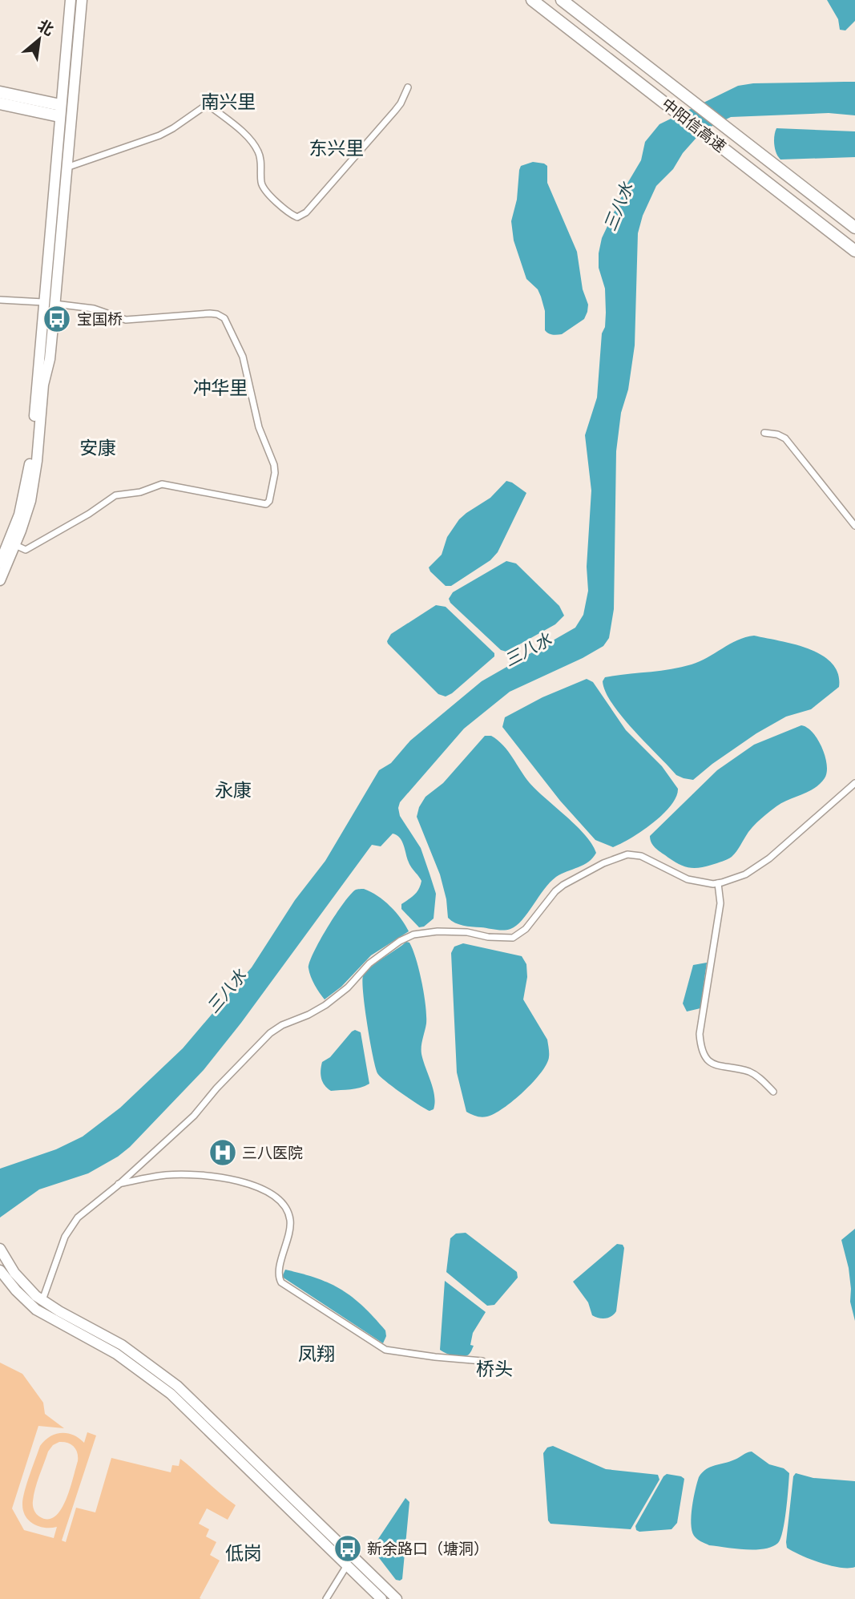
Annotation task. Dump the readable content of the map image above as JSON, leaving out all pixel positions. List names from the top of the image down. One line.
{"streets":{"highway":["中阳信高速"]},"districts":["南兴里","东兴里","冲华里","安康","永康","凤翔","桥头","低岗"],"water":["三八水"],"places":{"bus stop":["宝国桥","新余路口（塘洞）"],"hospital":["三八医院"]},"north":"top right"}
